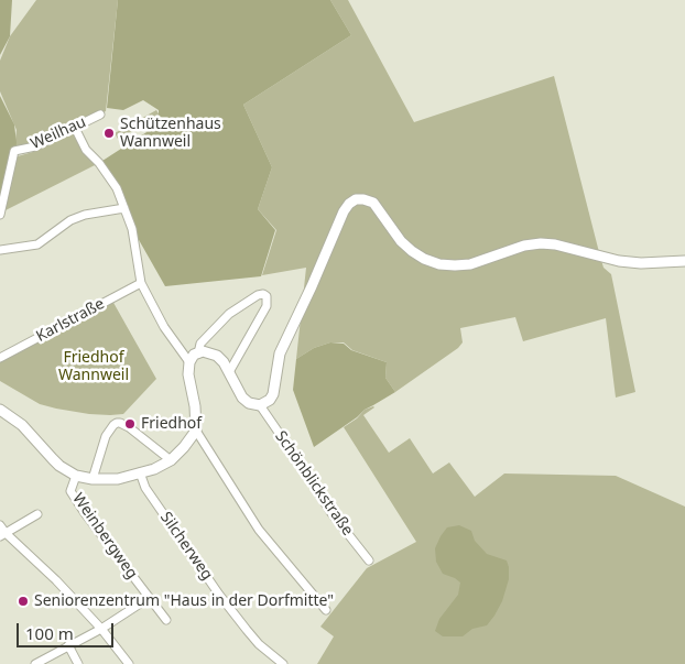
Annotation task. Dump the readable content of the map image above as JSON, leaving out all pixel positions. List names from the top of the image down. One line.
{"streets":{"street":["Weilhau","Karlstraße","Schönblickstraße","Weinbergweg","Silcherweg"]},"parks":["Friedhof Wannweil"],"places":["Schützenhaus Wannweil","Friedhof","Seniorenzentrum \"Haus in der Dorfmitte\""],"scale_bar":"100 m"}
